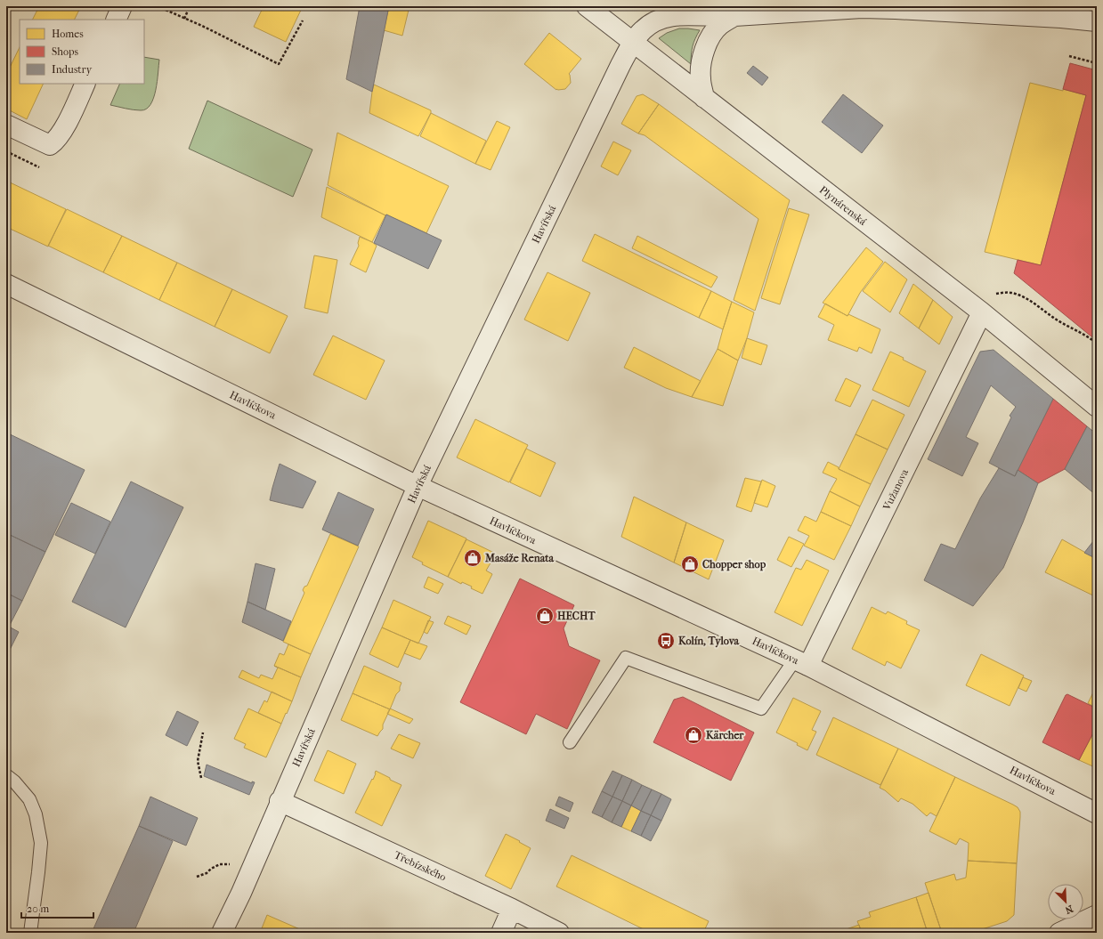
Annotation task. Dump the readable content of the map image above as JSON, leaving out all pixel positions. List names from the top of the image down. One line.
{"streets":{"street":["Plynárenská","Havířská","Havlíčkova","Vužanova","Třebízského"]},"crossings":[["Plynárenská","Havířská"],["Plynárenská","Vužanova"],["Havířská","Havlíčkova"],["Havířská","Třebízského"],["Havlíčkova","Vužanova"]],"places":{"shop":["Masáže Renata","Chopper shop","HECHT","Kärcher"],"bus stop":["Kolín, Tylova"]},"legend":["Homes","Shops","Industry"],"scale_bar":"20 m","north":"bottom right"}
